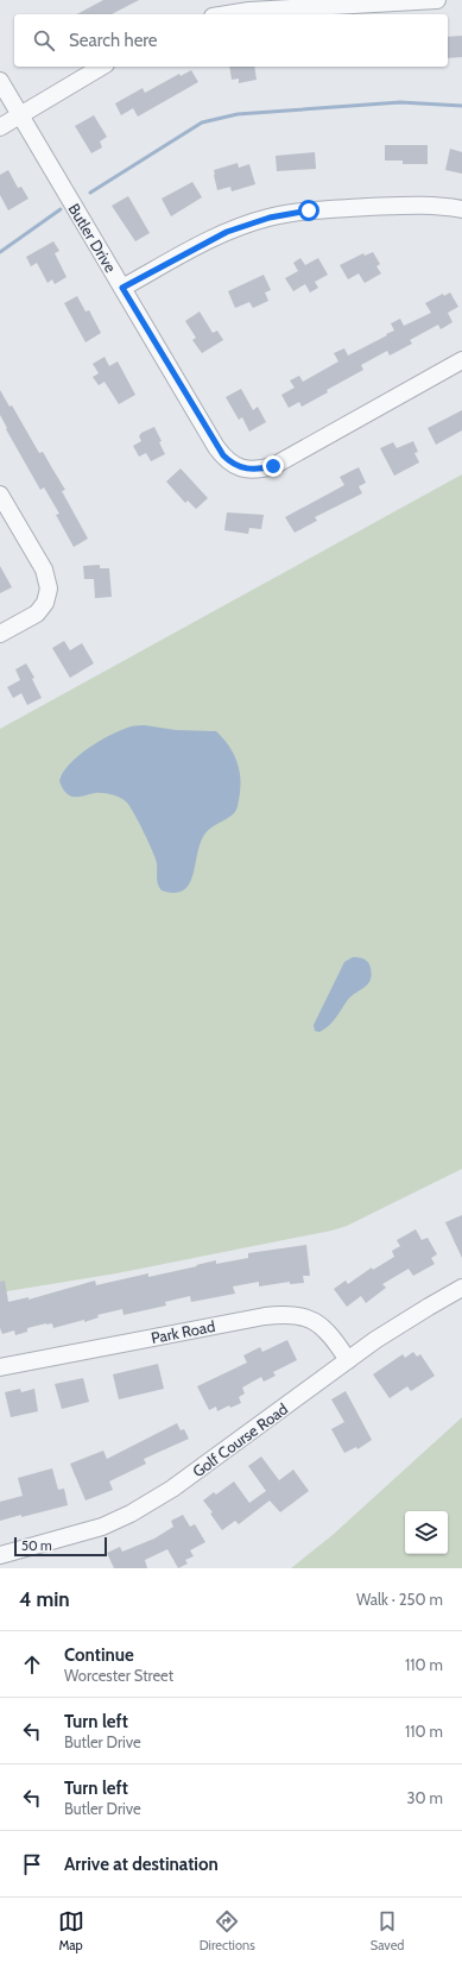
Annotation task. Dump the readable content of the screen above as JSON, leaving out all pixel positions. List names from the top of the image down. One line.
{"streets":{"street":["Butler Drive","Park Road","Golf Course Road"]},"crossings":[["Park Road","Golf Course Road"]],"scale_bar":"50 m","page":{"search":"Search here","scale":"50 m","heading":["4 min","Walk · 250 m"],"list":[["Continue","Worcester Street","110 m"],["Turn left","Butler Drive","110 m"],["Turn left","Butler Drive","30 m"],"Arrive at destination"],"nav":["Map","Directions","Saved"]}}
